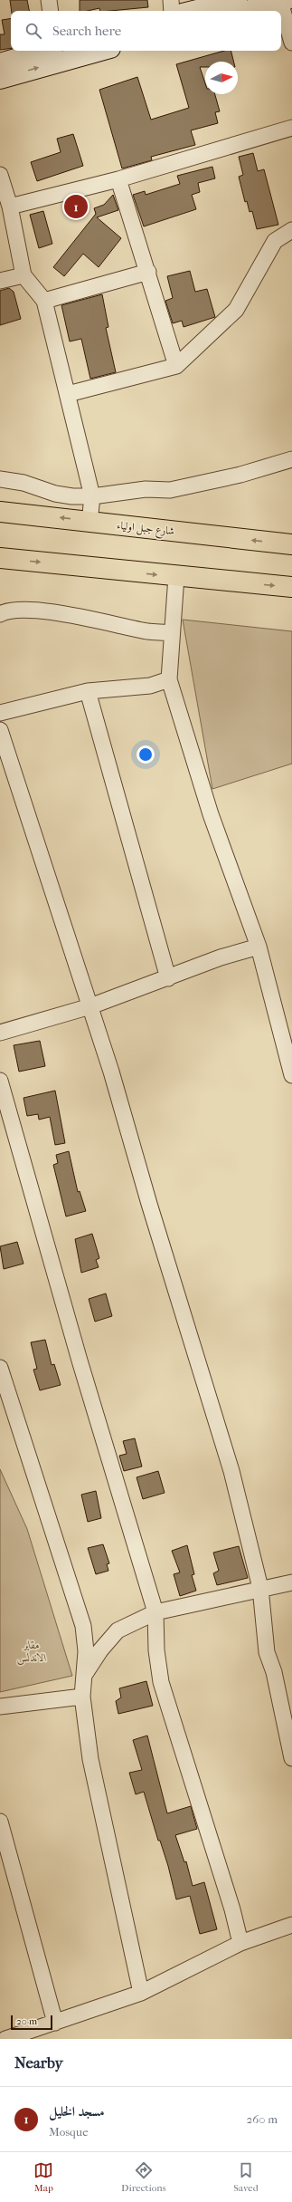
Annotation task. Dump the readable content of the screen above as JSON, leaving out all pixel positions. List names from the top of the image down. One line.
{"streets":{"highway":["شارع جبل اولياء"]},"parks":["مقابر الاندلس"],"scale_bar":"20 m","north":"right","page":{"search":"Search here","pins":"1","scale":"20 m","heading":"Nearby","list":[{"mark":"1","name":"مسجد الخليل","note":"Mosque","value":"260 m"}],"nav":["Map","Directions","Saved"]}}
